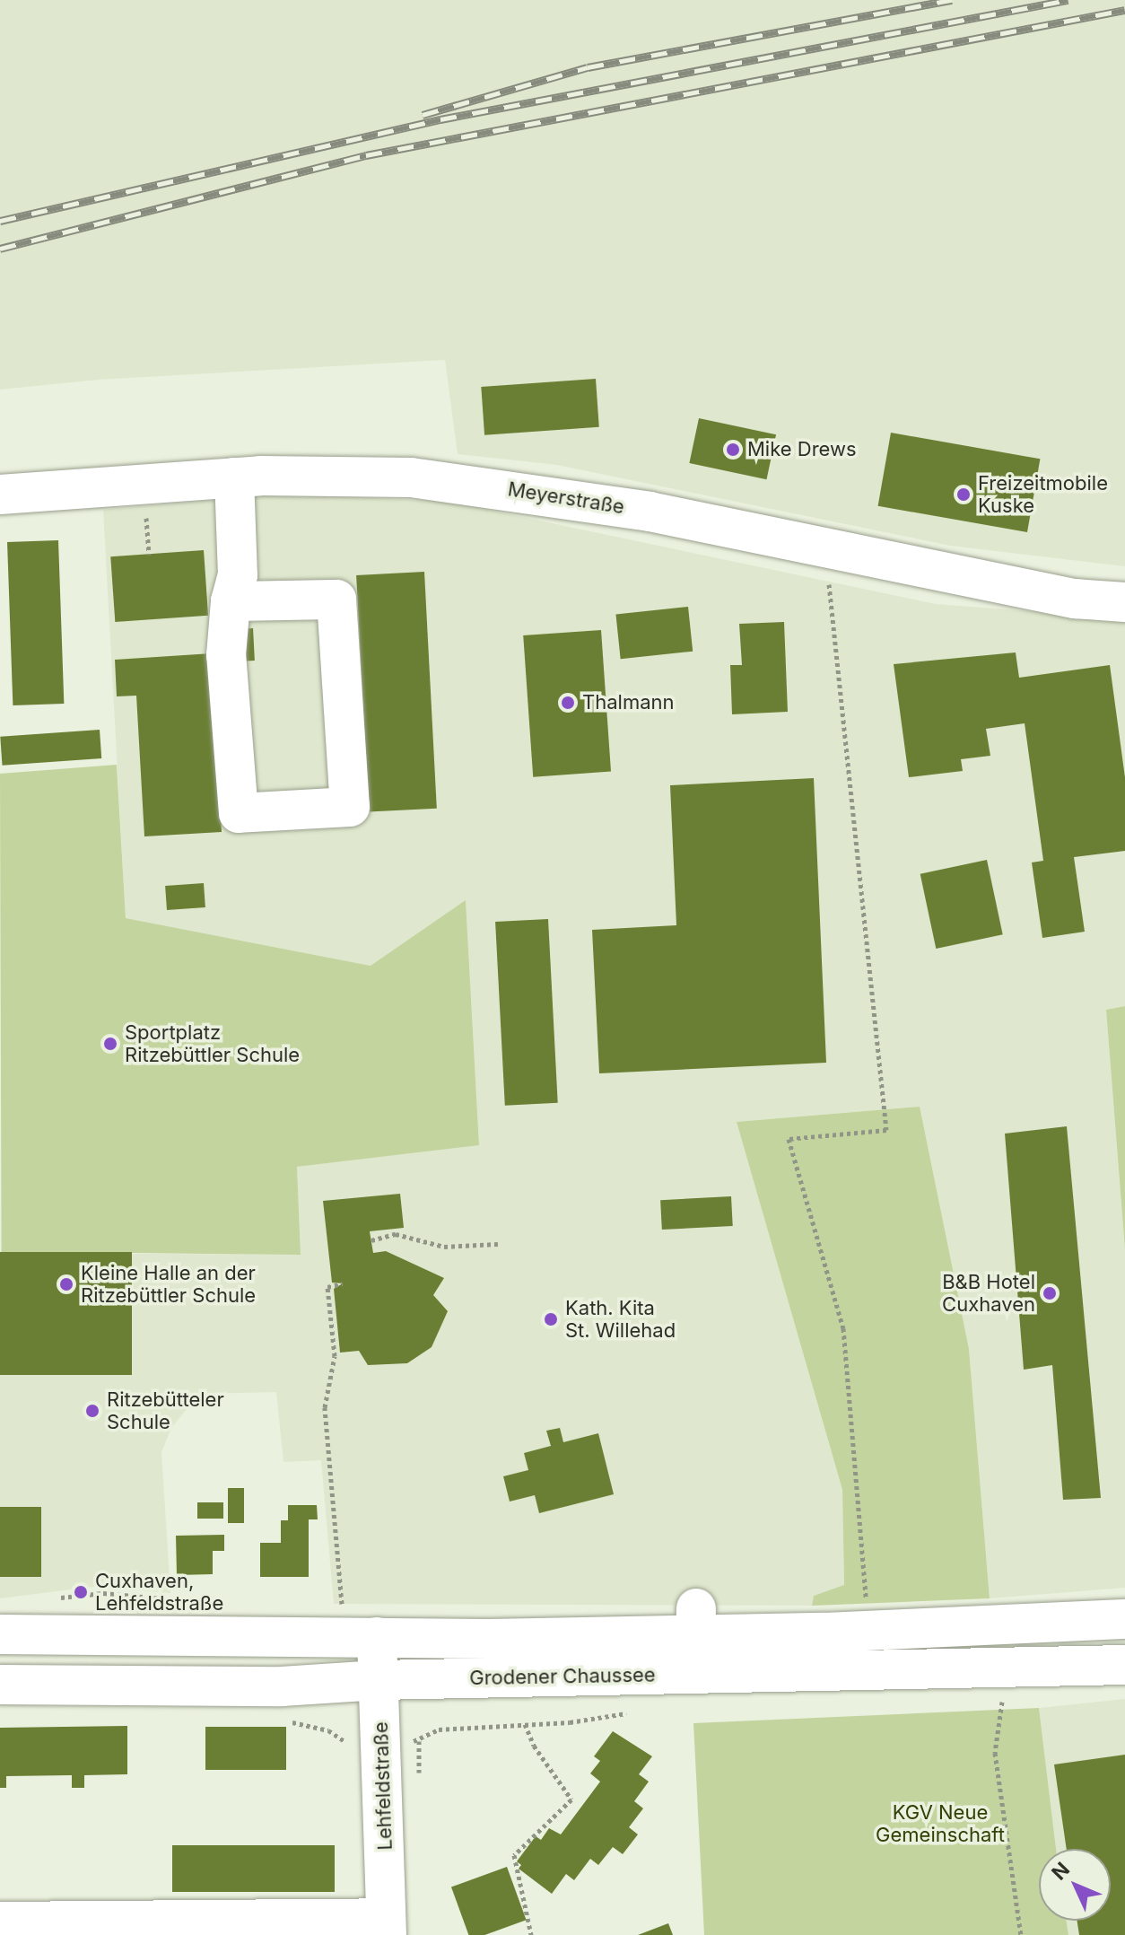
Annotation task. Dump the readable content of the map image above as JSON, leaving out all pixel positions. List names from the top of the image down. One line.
{"streets":{"main road":["Meyerstraße","Grodener Chaussee","Lehfeldstraße"]},"crossings":[["Grodener Chaussee","Lehfeldstraße"]],"parks":["KGV Neue Gemeinschaft"],"places":["Mike Drews","Freizeitmobile Kuske","Thalmann","Sportplatz Ritzebüttler Schule","Kleine Halle an der Ritzebüttler Schule","B&B Hotel Cuxhaven","Kath. Kita St. Willehad","Ritzebütteler Schule","Cuxhaven, Lehfeldstraße"],"north":"top left"}
